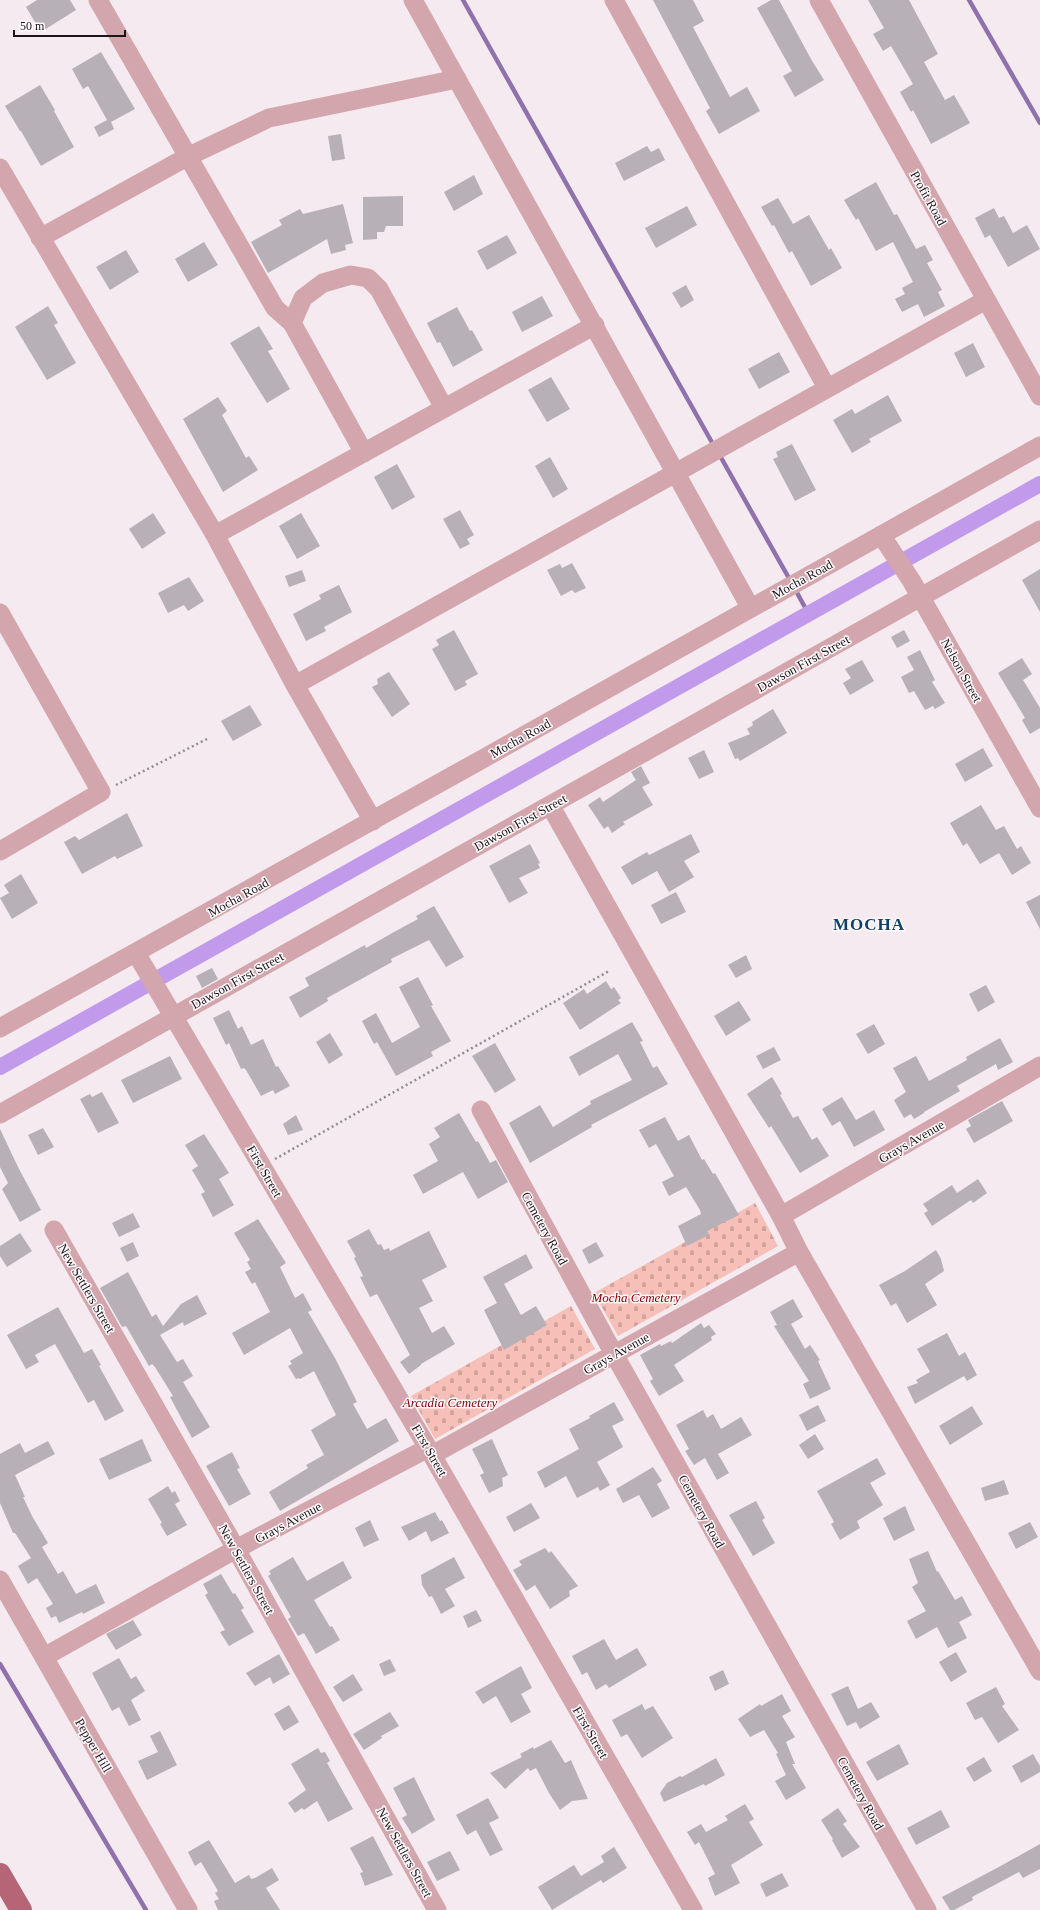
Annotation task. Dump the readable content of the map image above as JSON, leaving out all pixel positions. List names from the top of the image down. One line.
{"streets":{"street":["Profit Road","Mocha Road","Dawson First Street","Nelson Street","Grays Avenue","First Street","Cemetery Road","New Settlers Street","Pepper Hill"]},"crossings":[["Mocha Road","Nelson Street"],["Mocha Road","First Street"],["Dawson First Street","Nelson Street"],["Dawson First Street","First Street"],["Grays Avenue","First Street"],["Grays Avenue","Cemetery Road"],["Grays Avenue","New Settlers Street"],["Grays Avenue","Pepper Hill"]],"districts":["MOCHA"],"parks":["Mocha Cemetery","Arcadia Cemetery"],"scale_bar":"50 m"}
